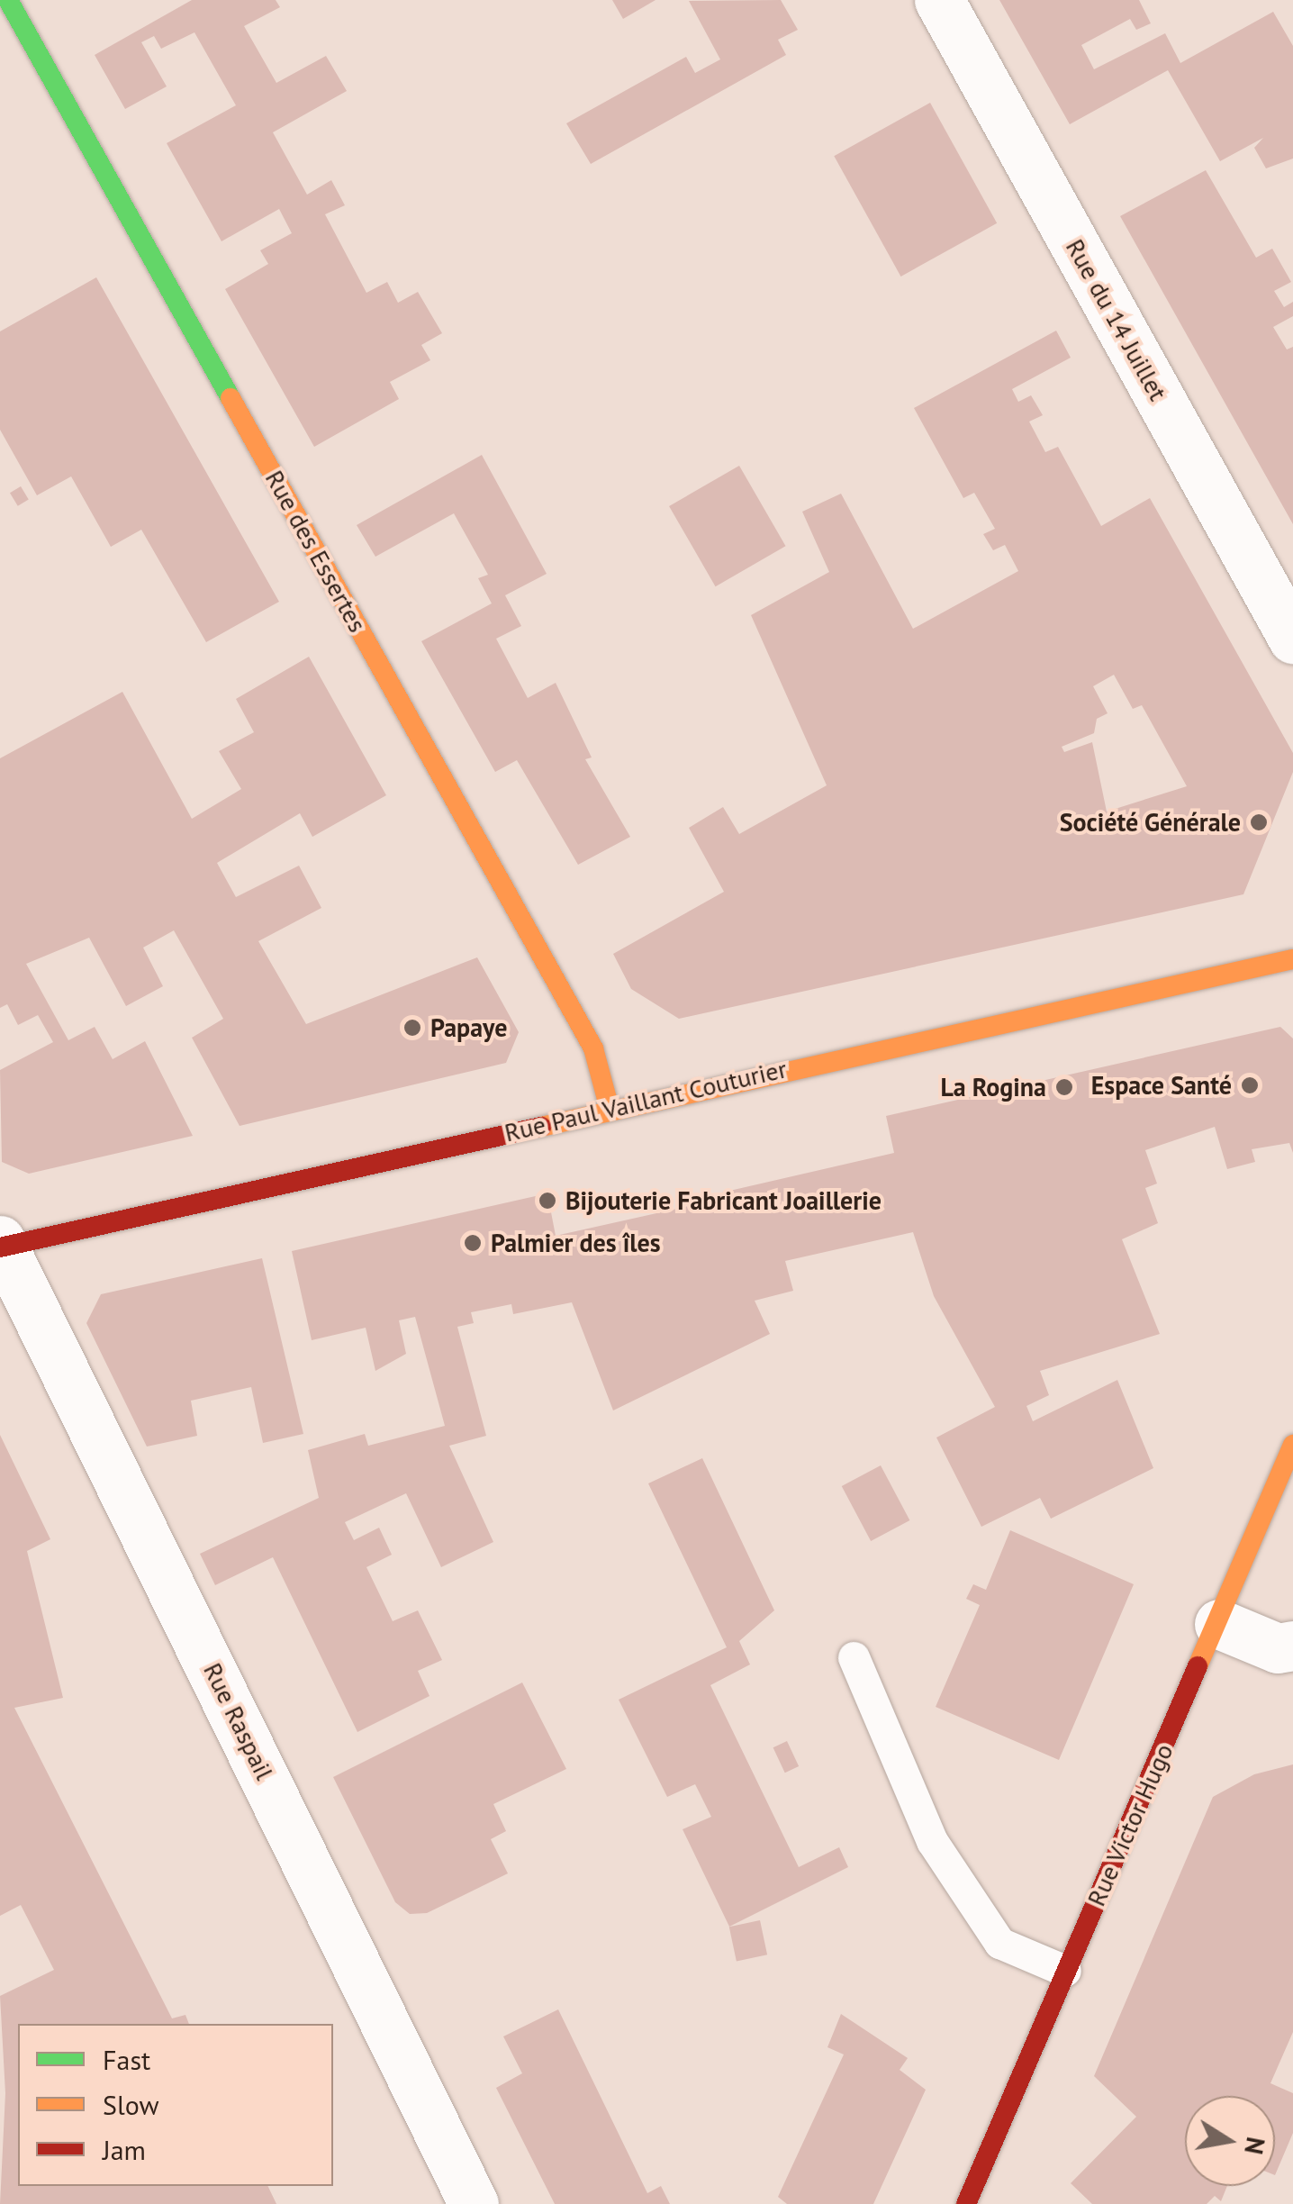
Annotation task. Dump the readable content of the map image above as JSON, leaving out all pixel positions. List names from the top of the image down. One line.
{"streets":{"street":["Rue du 14 Juillet","Rue des Essertes","Rue Paul Vaillant Couturier","Rue Raspail","Rue Victor Hugo"]},"crossings":[["Rue des Essertes","Rue Paul Vaillant Couturier"],["Rue Paul Vaillant Couturier","Rue Raspail"]],"places":["Société Générale","Papaye","Espace Santé","La Rogina","Bijouterie Fabricant Joaillerie","Palmier des îles"],"legend":["Fast","Slow","Jam"],"north":"right"}
